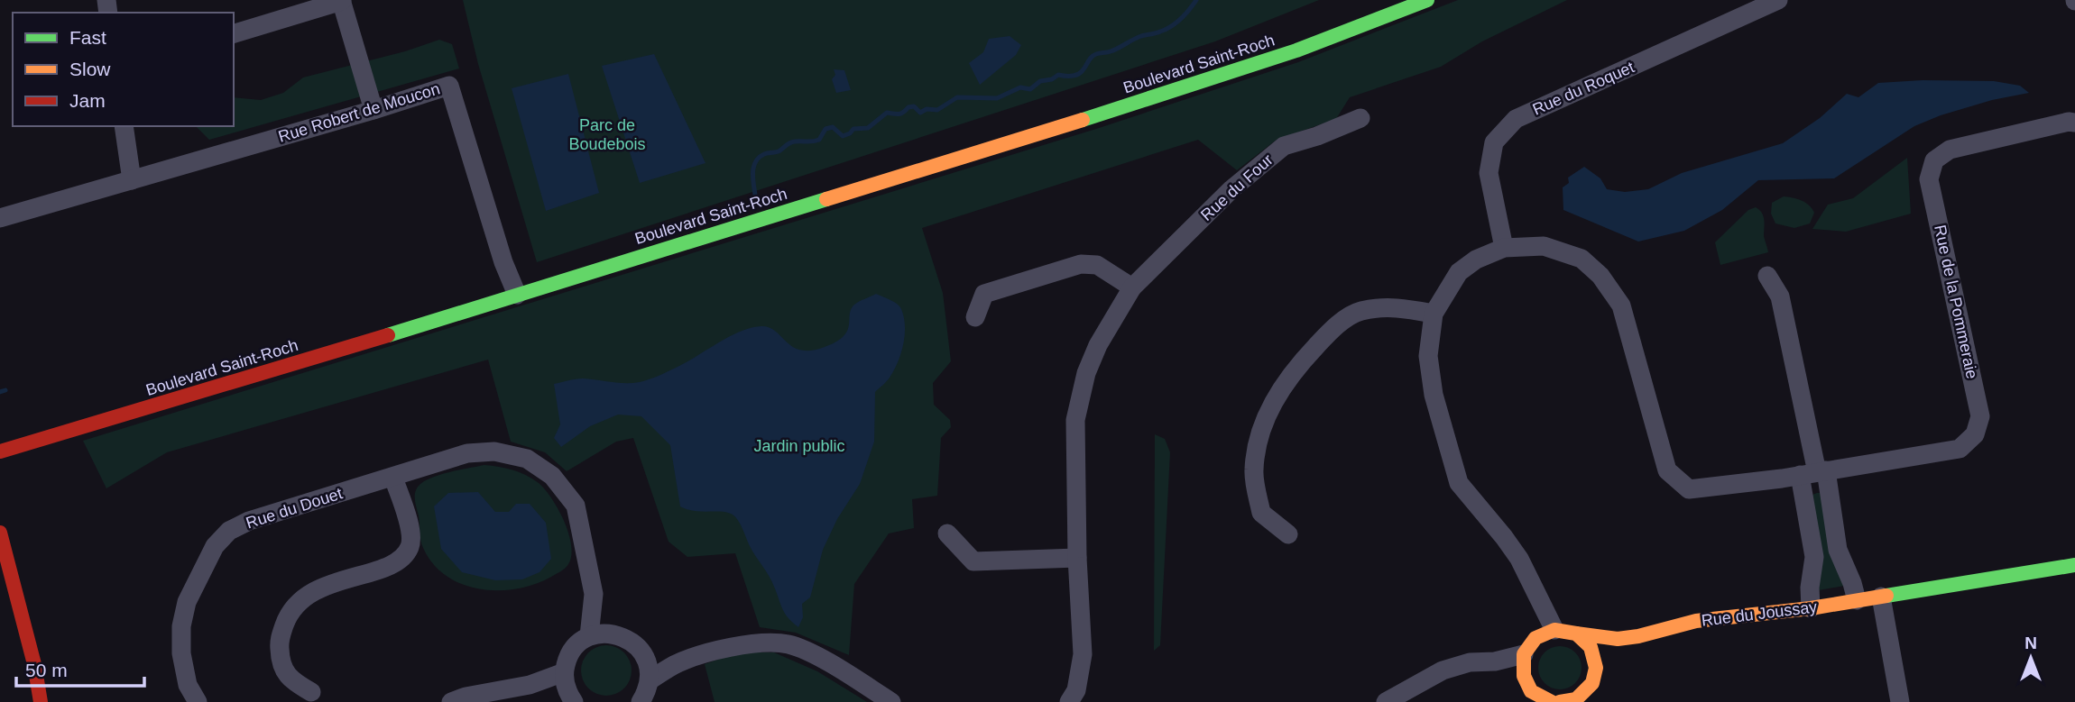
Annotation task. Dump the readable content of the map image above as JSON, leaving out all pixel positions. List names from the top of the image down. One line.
{"streets":{"main road":["Boulevard Saint-Roch","Rue du Joussay"],"street":["Rue du Roquet","Rue Robert de Moucon","Rue du Four","Rue de la Pommeraie","Rue du Douet"]},"crossings":[["Boulevard Saint-Roch","Rue Robert de Moucon"],["Rue du Roquet","Rue de la Pommeraie"]],"parks":["Parc de Boudebois","Jardin public"],"legend":["Fast","Slow","Jam"],"scale_bar":"50 m","north":"top"}
